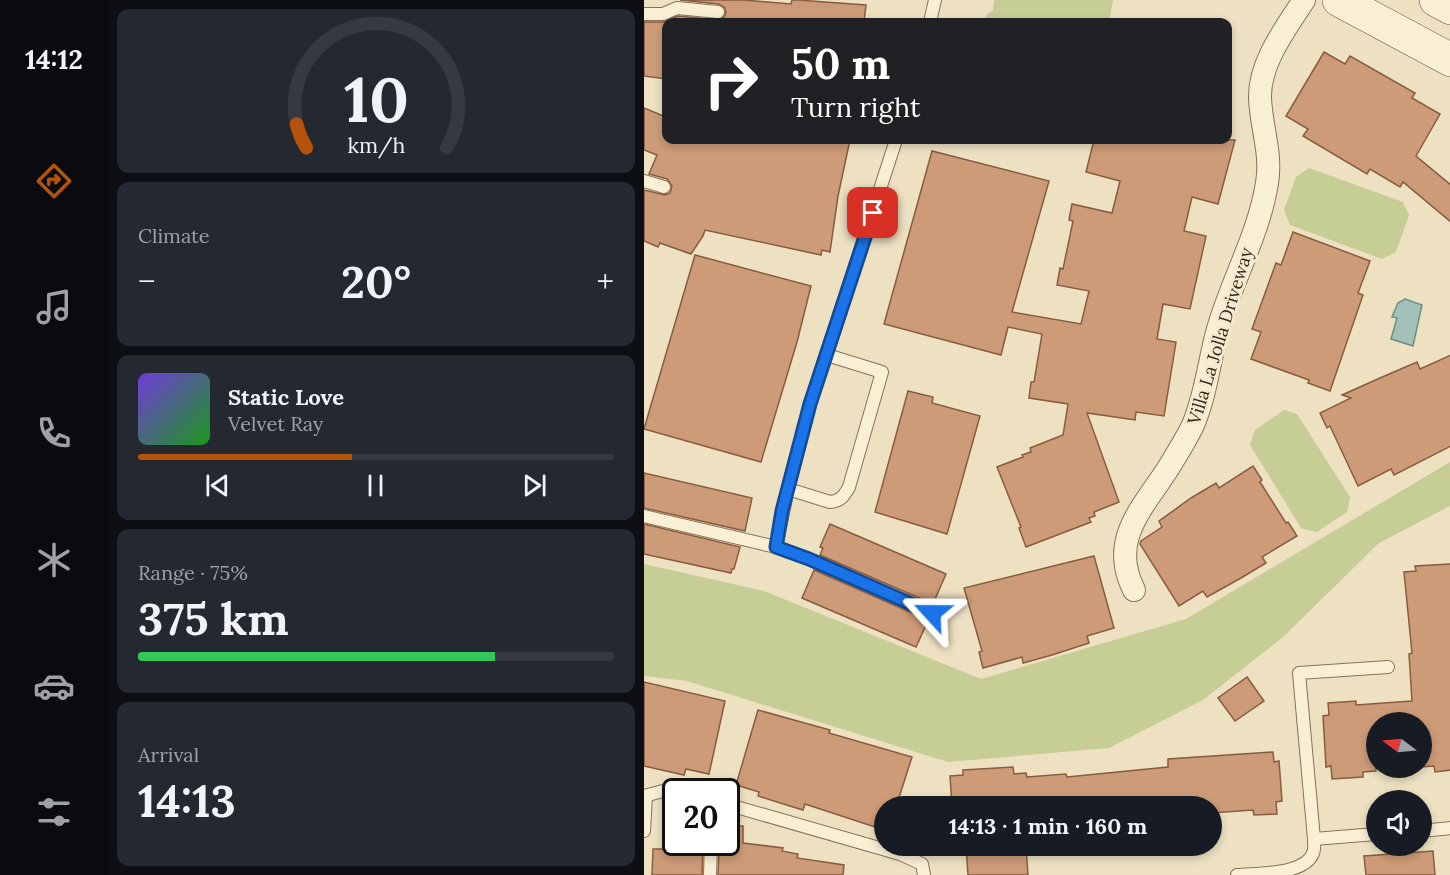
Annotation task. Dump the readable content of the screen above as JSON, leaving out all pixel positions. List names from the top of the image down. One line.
{"streets":{"street":["Villa La Jolla Driveway"]},"north":"left","page":{"tabs":"14:12","turn":["50 m","Turn right"],"tile":["Climate",["Range · 75%","375 km"],["Arrival","14:13"]],"heat":["−","20°","+"],"song":["Static Love","Velvet Ray"],"limit":"20","trip":"14:13 · 1 min · 160 m","gauge":["10","km/h"]}}
